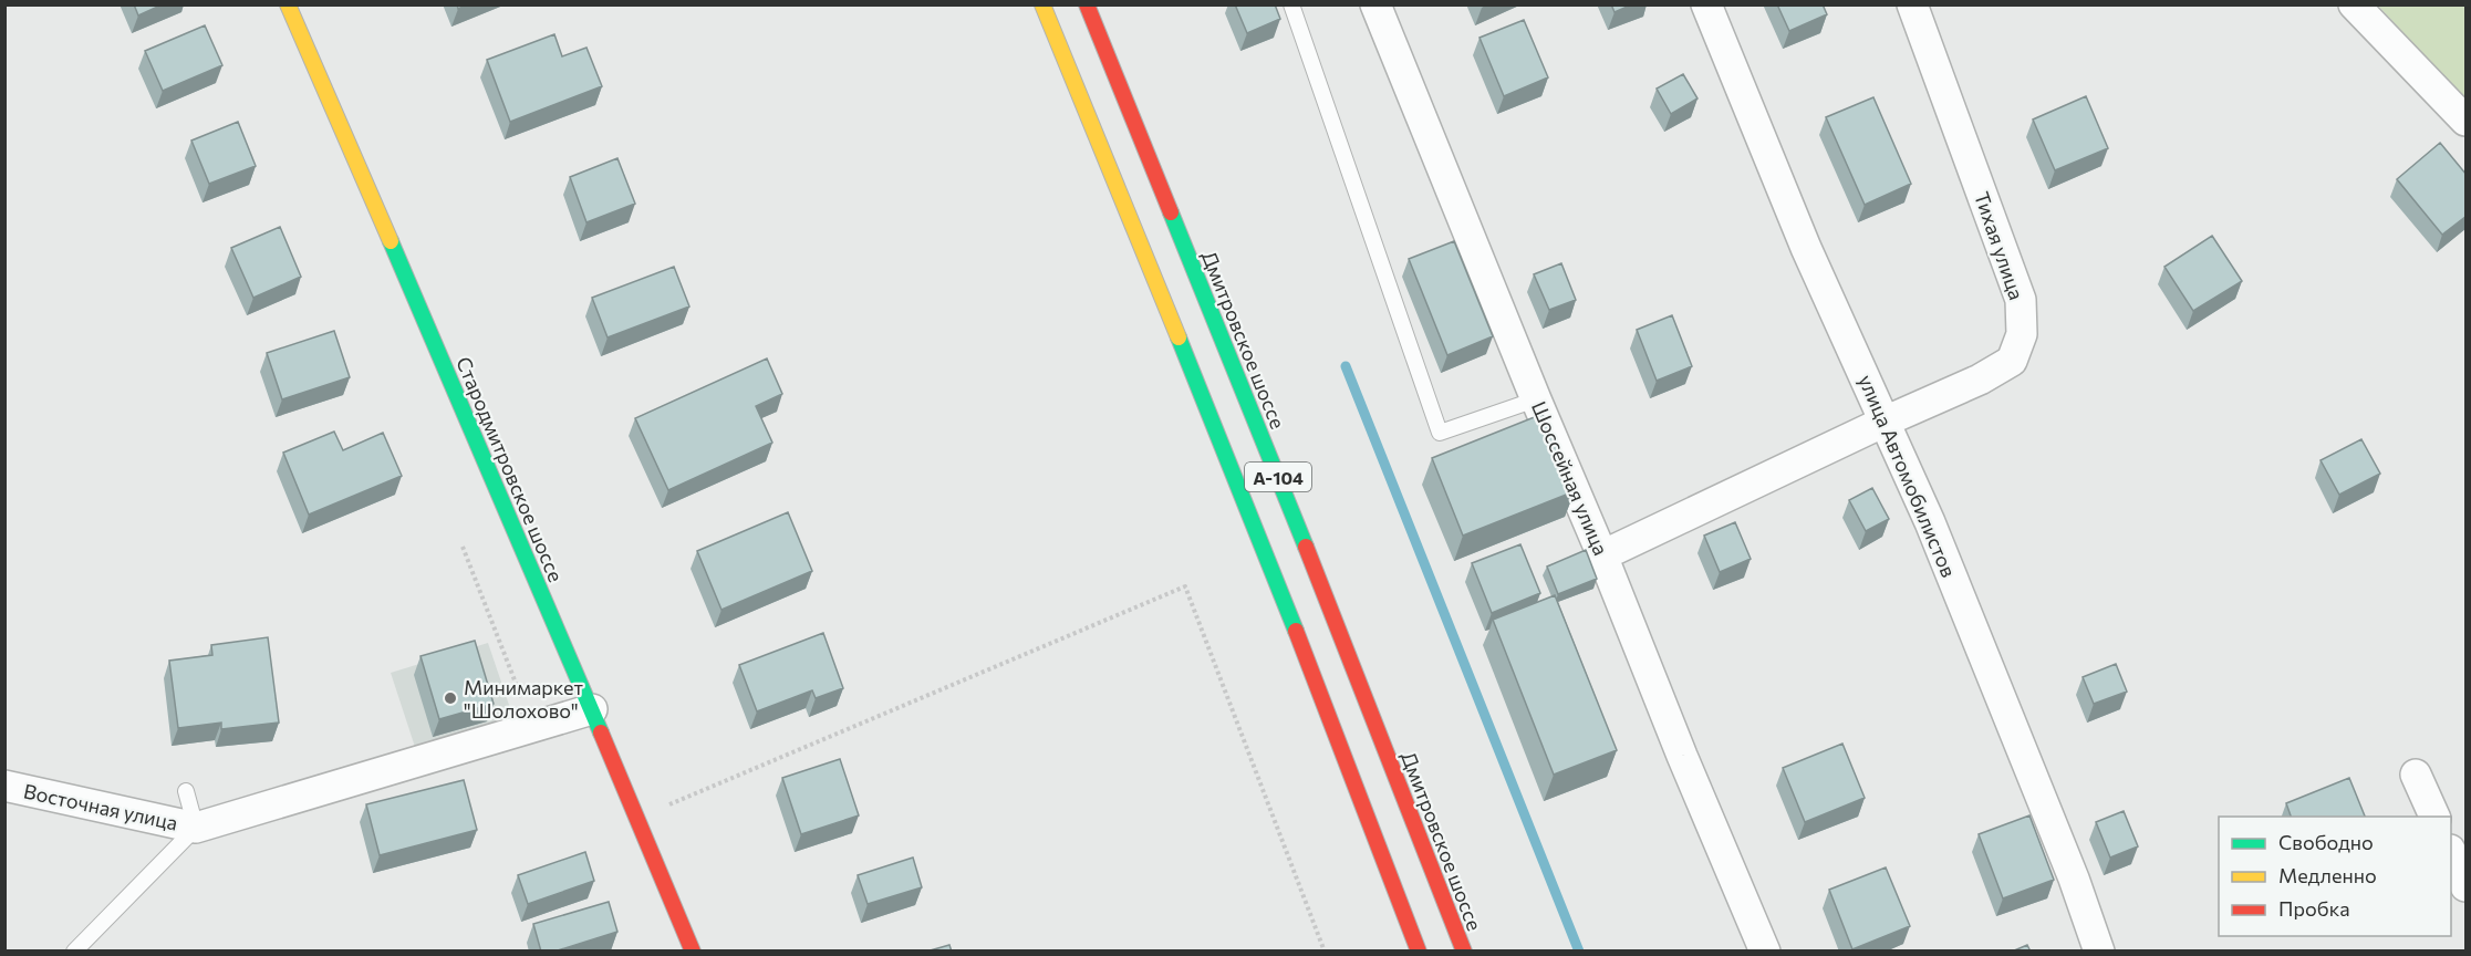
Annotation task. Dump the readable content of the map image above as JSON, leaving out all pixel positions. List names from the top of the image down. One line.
{"streets":{"main road":["Дмитровское шоссе","Стародмитровское шоссе","А-104"],"street":["Тихая улица","улица Автомобилистов","Шоссейная улица","Восточная улица"]},"crossings":[["Тихая улица","улица Автомобилистов"],["Тихая улица","Шоссейная улица"]],"places":["Минимаркет \"Шолохово\""],"legend":["Свободно","Медленно","Пробка"]}
